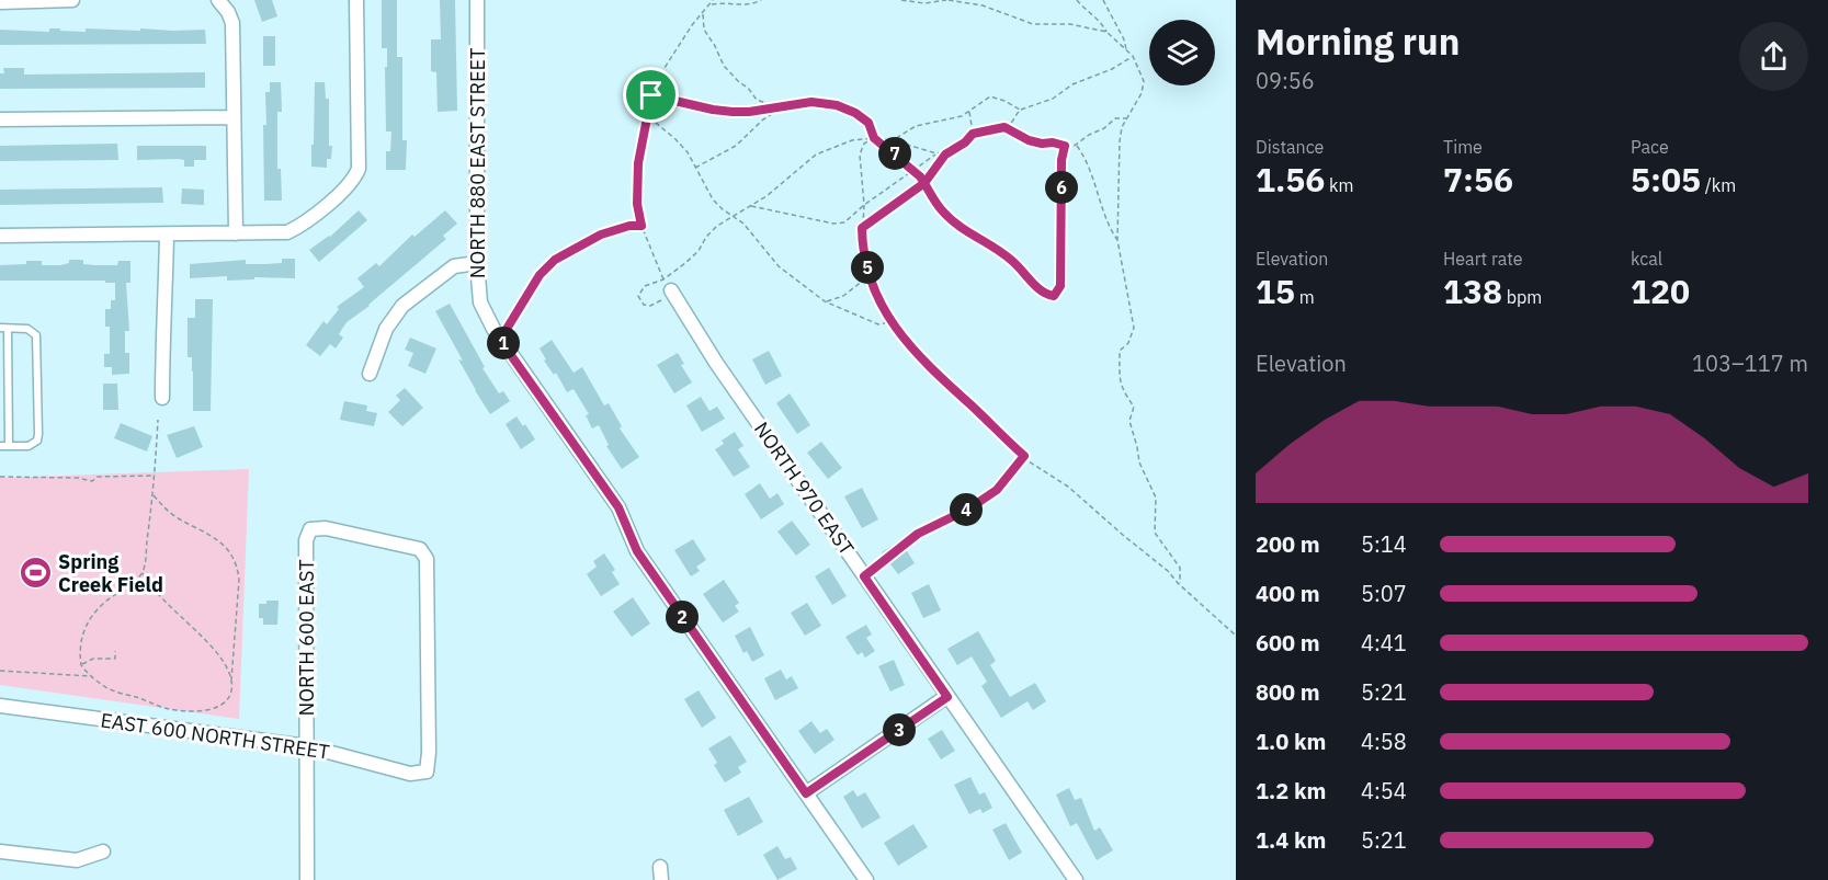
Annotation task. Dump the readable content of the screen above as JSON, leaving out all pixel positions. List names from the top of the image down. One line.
{"streets":{"street":["NORTH 880 EAST STREET","NORTH 970 EAST","NORTH 600 EAST","EAST 600 NORTH STREET"]},"crossings":[["NORTH 600 EAST","EAST 600 NORTH STREET"]],"places":{"sports":["Spring Creek Field"]},"page":{"heading":["Morning run","09:56"],"stats":[["Distance","1.56 km"],["Time","7:56"],["Pace","5:05 /km"],["Elevation","15 m"],["Heart rate","138 bpm"],["kcal","120"]],"pins":["7","6","5","1","4","2","3"],"chart":["Elevation","103–117 m"],"list":[{"name":"200 m","note":"5:14"},{"name":"400 m","note":"5:07"},{"name":"600 m","note":"4:41"},{"name":"800 m","note":"5:21"},{"name":"1.0 km","note":"4:58"},{"name":"1.2 km","note":"4:54"},{"name":"1.4 km","note":"5:21"}]}}
